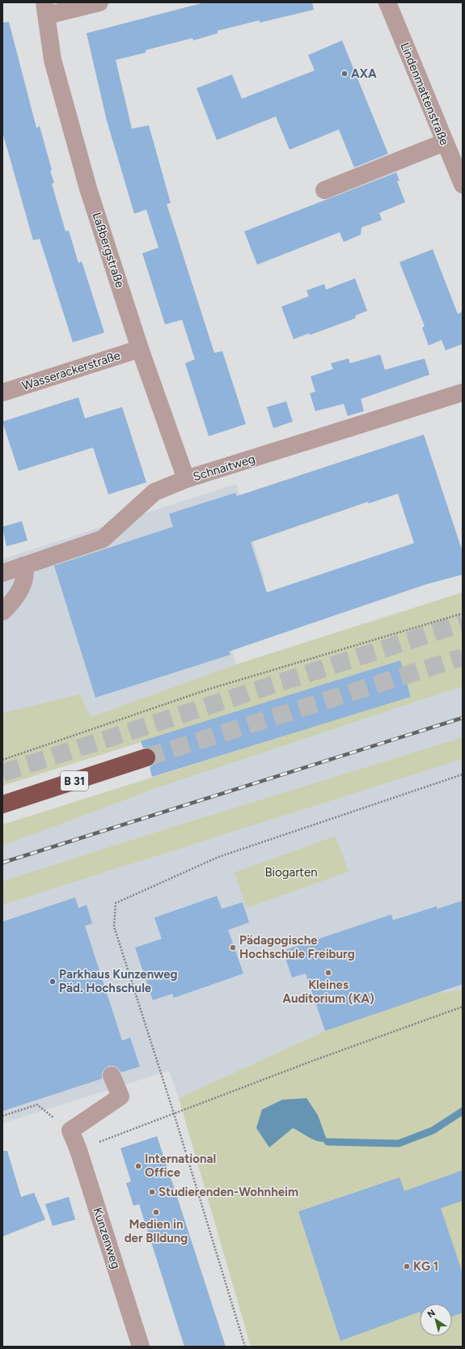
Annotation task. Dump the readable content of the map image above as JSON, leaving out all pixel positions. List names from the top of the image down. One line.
{"streets":{"highway":["B 31"],"street":["Lindenmattenstraße","Laßbergstraße","Wasserackerstraße","Schnaitweg","Kunzenweg"]},"crossings":[["Laßbergstraße","Wasserackerstraße"],["Laßbergstraße","Schnaitweg"]],"parks":["Biogarten"],"places":["AXA","Pädagogische Hochschule Freiburg","Kleines Auditorium (KA)","Parkhaus Kunzenweg Päd. Hochschule","International Office","Studierenden-Wohnheim","Medien in der BIldung","KG 1"],"north":"top left"}
